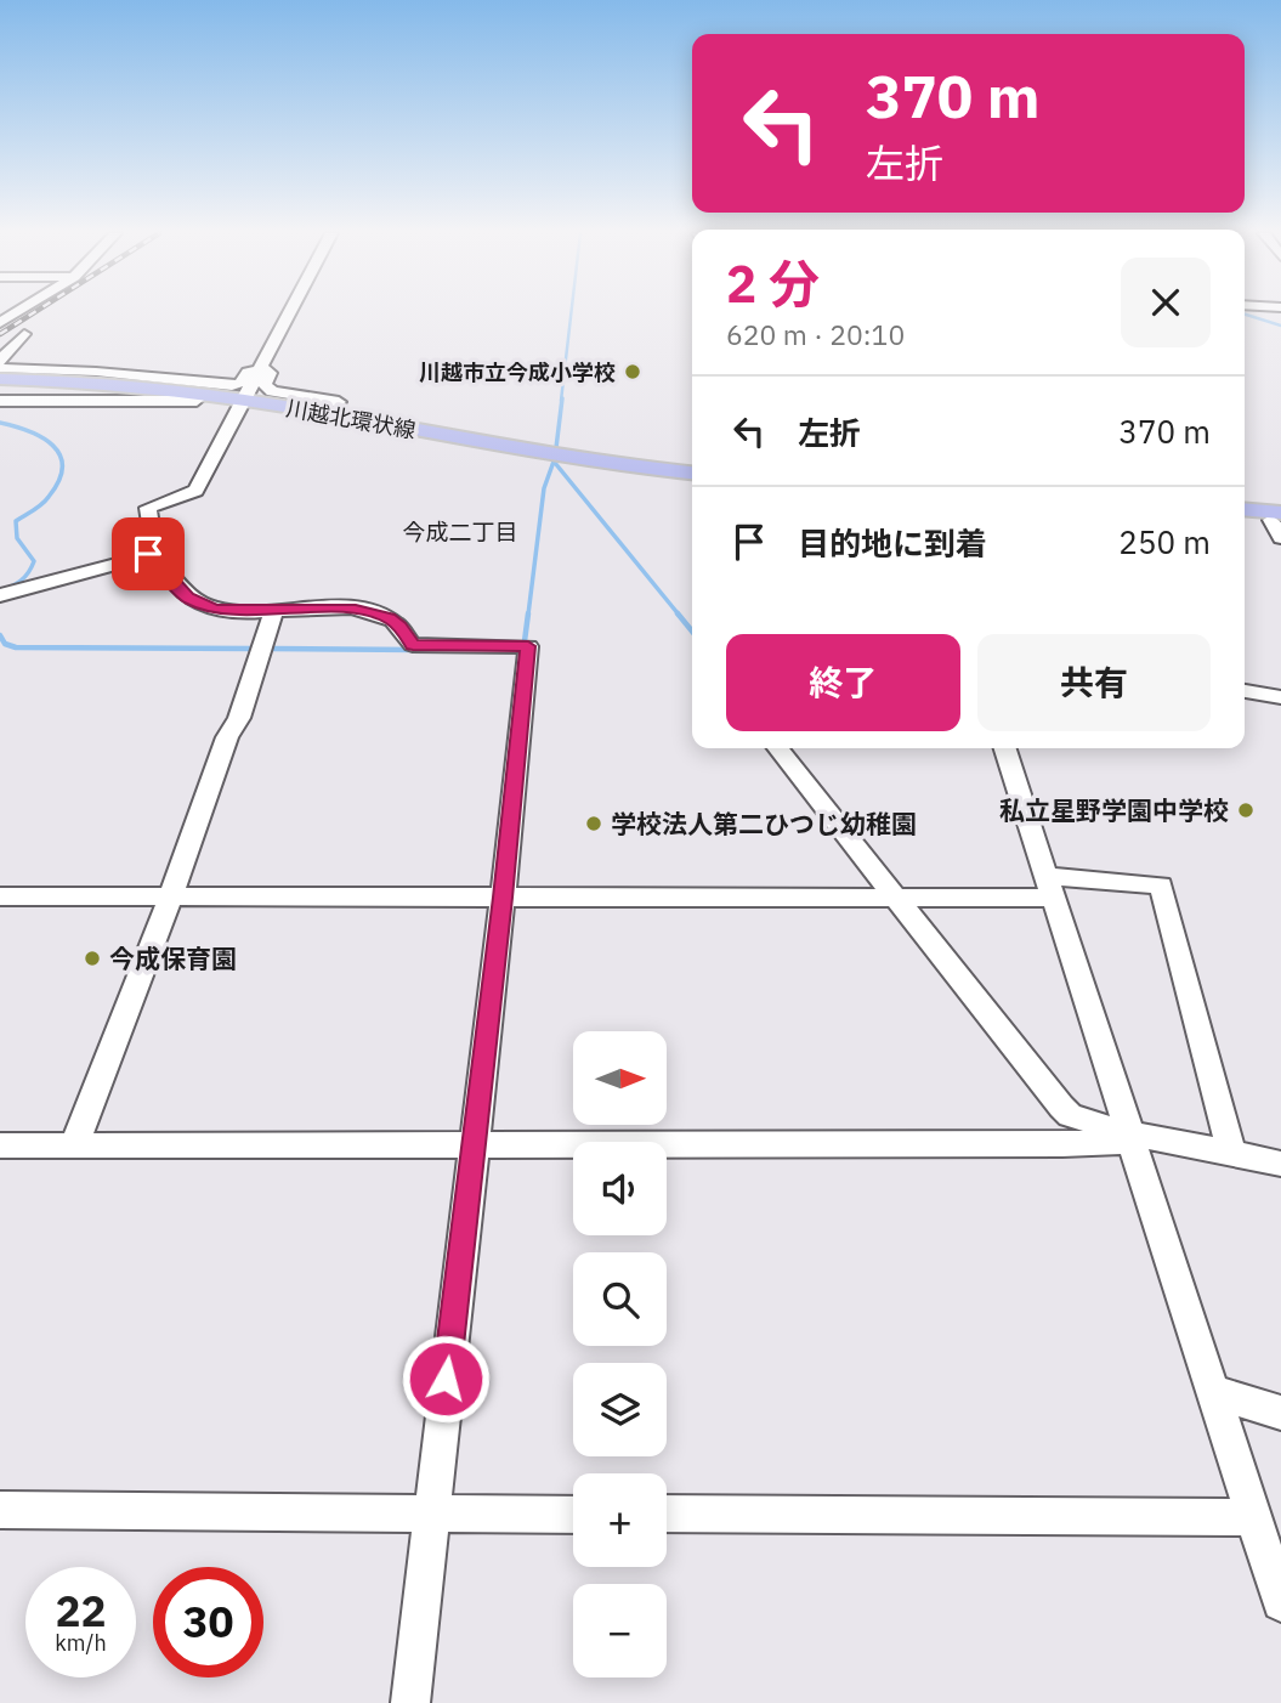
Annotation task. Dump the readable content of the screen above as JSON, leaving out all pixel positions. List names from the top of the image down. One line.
{"streets":{"main road":["川越北環状線"]},"districts":["今成二丁目"],"places":["川越市立今成小学校","私立星野学園中学校","学校法人第二ひつじ幼稚園","今成保育園"],"north":"right","page":{"turn":["370 m","左折"],"heading":["2 分","620 m · 20:10"],"list":[{"name":"左折","value":"370 m"},{"name":"目的地に到着","value":"250 m"}],"buttons":["終了","共有"],"map_buttons":["+","−"],"speed":"22 km/h","limit":"30"}}
